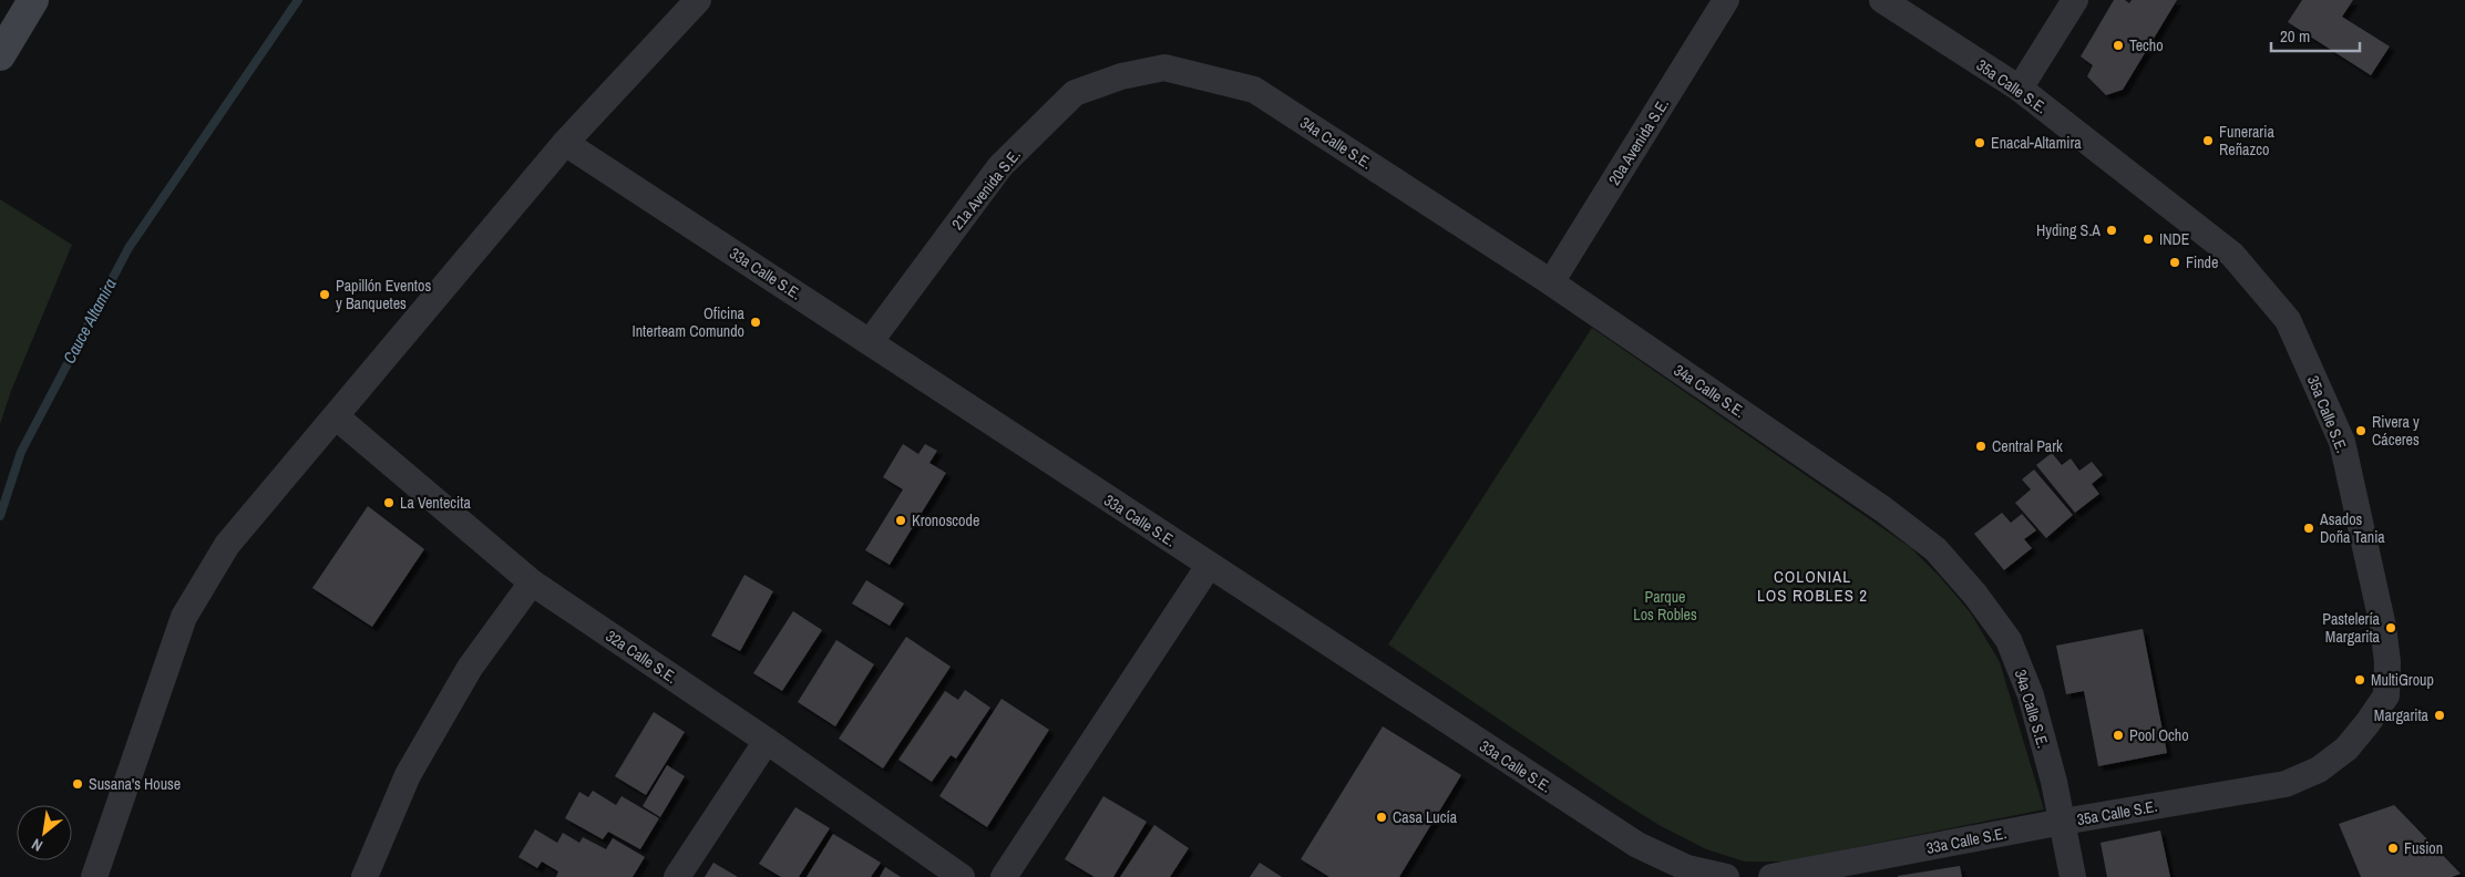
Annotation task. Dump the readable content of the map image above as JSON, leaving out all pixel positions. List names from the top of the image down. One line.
{"streets":{"street":["35a Calle S.E.","20a Avenida S.E.","34a Calle S.E.","21a Avenida S.E.","33a Calle S.E.","32a Calle S.E."]},"crossings":[["35a Calle S.E.","34a Calle S.E."],["35a Calle S.E.","33a Calle S.E."],["20a Avenida S.E.","34a Calle S.E."],["34a Calle S.E.","21a Avenida S.E."],["34a Calle S.E.","33a Calle S.E."],["21a Avenida S.E.","33a Calle S.E."]],"districts":["COLONIAL LOS ROBLES 2"],"water":["Cauce Altamira"],"parks":["Parque Los Robles"],"places":["Techo","Funeraria Reñazco","Enacal-Altamira","Hyding S.A","INDE","Finde","Papillón Eventos y Banquetes","Oficina Interteam Comundo","Rivera y Cáceres","Central Park","La Ventecita","Kronoscode","Asados Doña Tania","Pastelería Margarita","MultiGroup","Margarita","Pool Ocho","Susana's House","Casa Lucía","Fusion"],"scale_bar":"20 m","north":"bottom left"}
